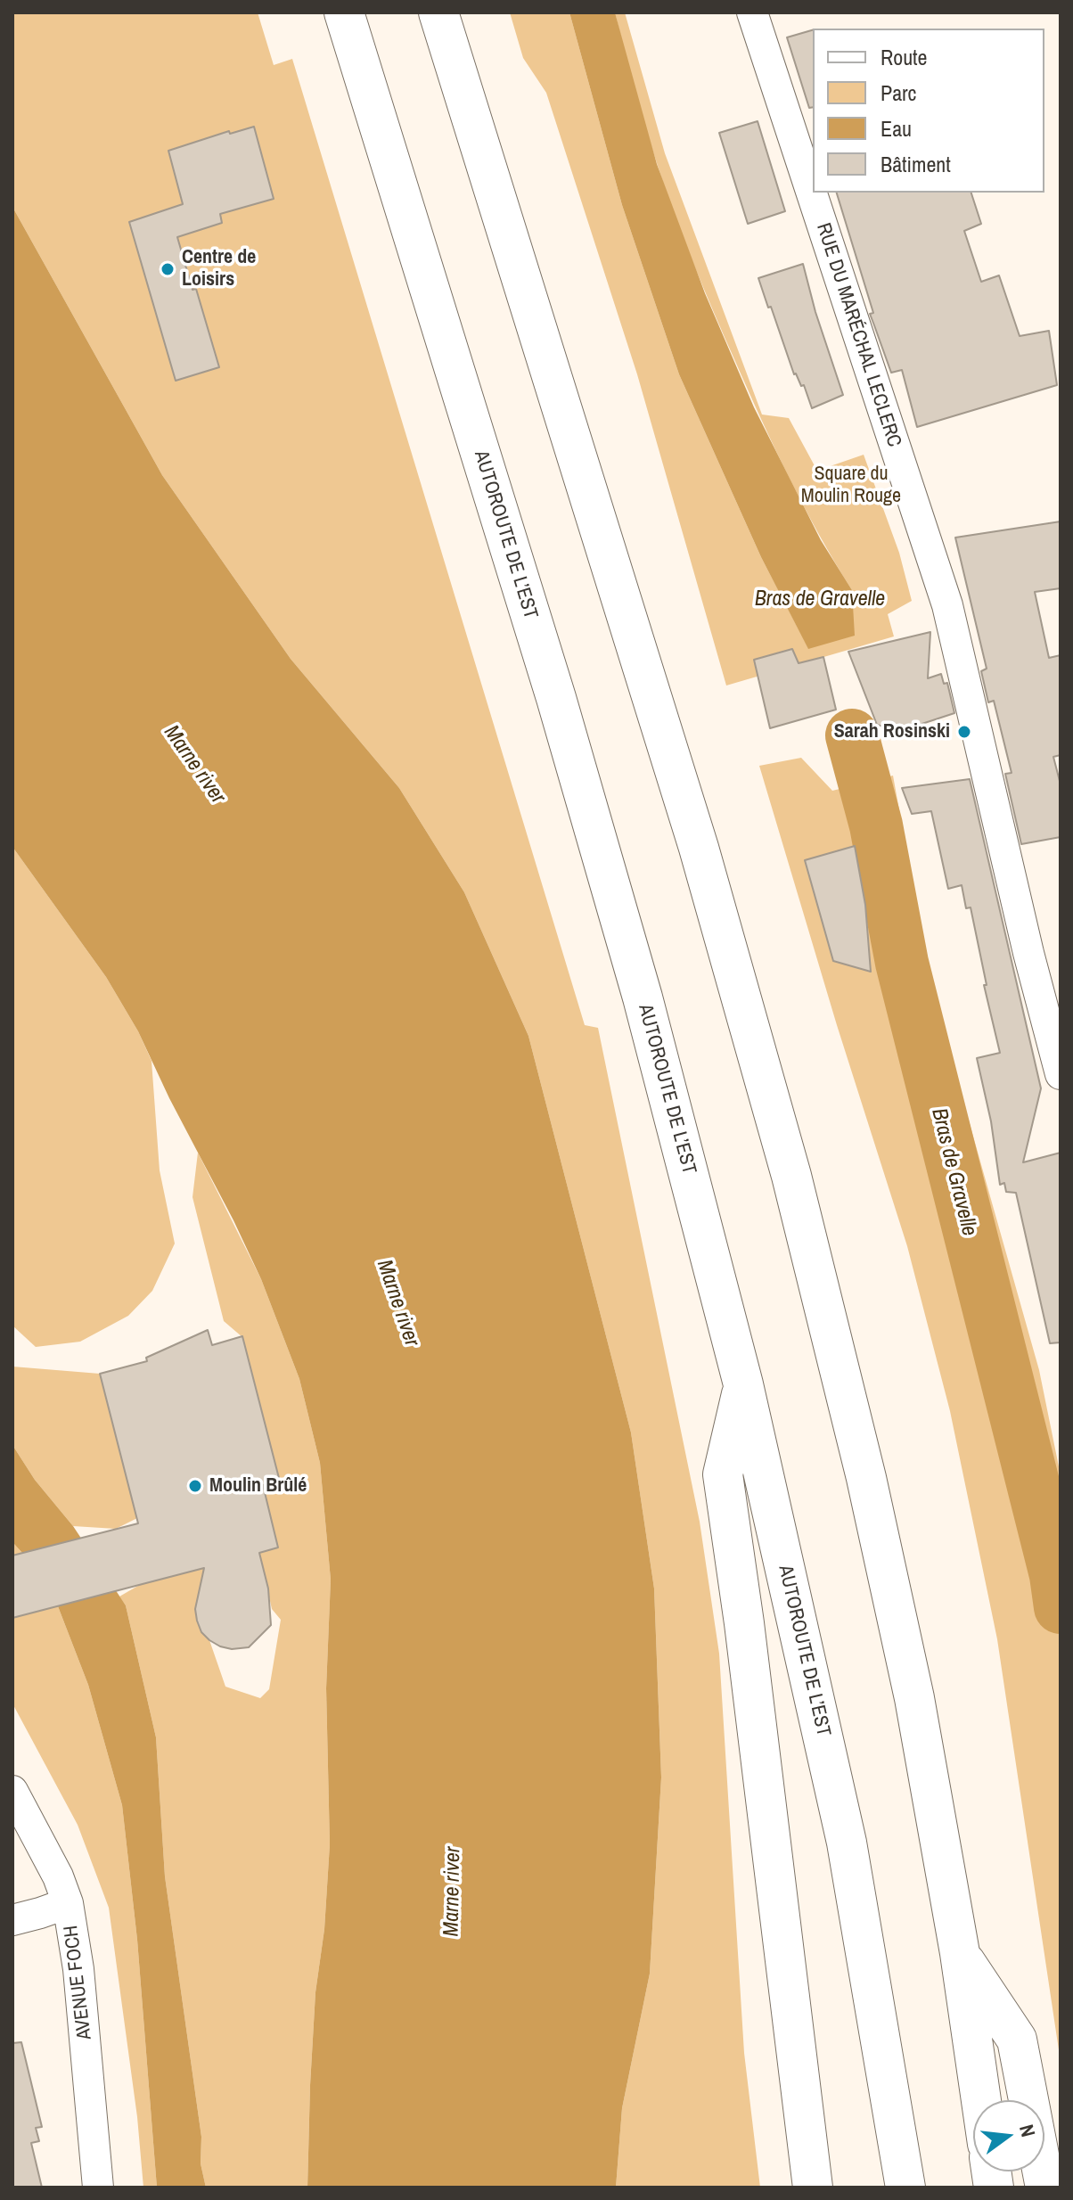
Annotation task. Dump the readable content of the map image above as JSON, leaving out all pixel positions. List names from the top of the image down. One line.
{"streets":{"highway":["AUTOROUTE DE L’EST"],"street":["RUE DU MARÉCHAL LECLERC","AVENUE FOCH"]},"water":["Bras de Gravelle","Marne river"],"parks":["Square du Moulin Rouge"],"places":["Centre de Loisirs","Sarah Rosinski","Moulin Brûlé"],"legend":["Route","Parc","Eau","Bâtiment"],"north":"right"}
